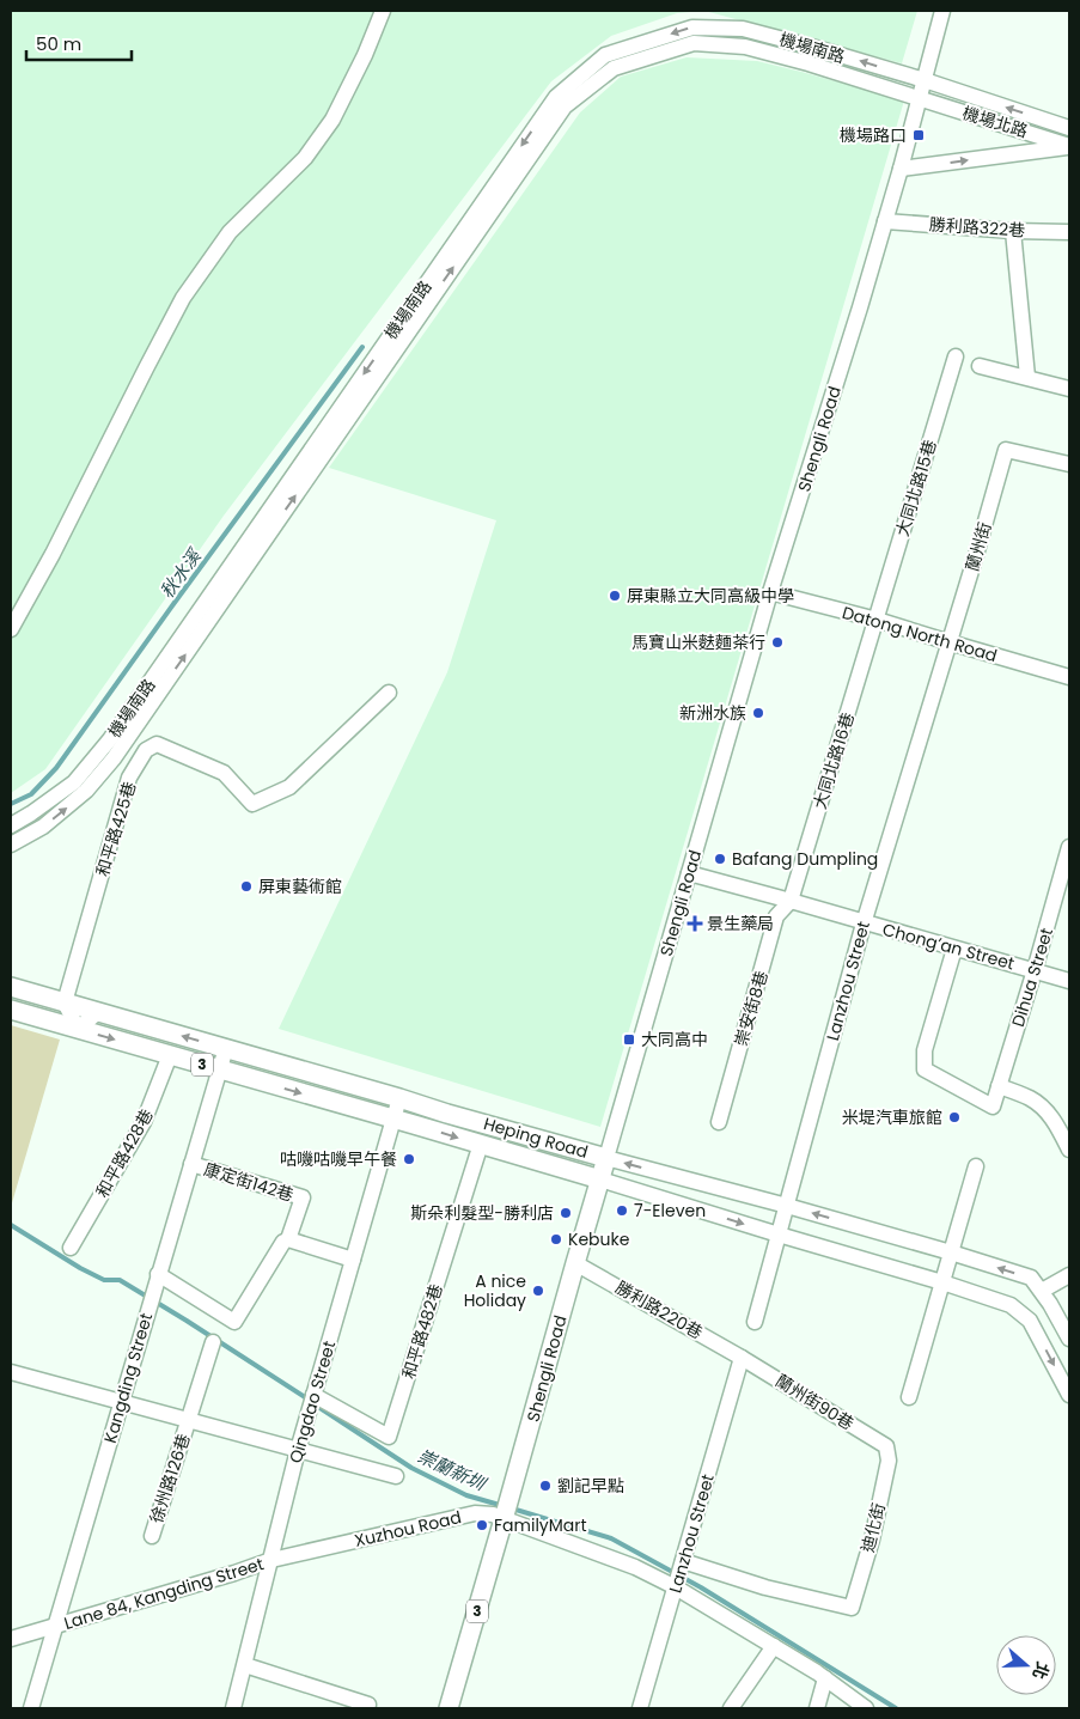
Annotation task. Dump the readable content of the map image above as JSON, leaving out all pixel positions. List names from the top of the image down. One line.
{"streets":{"main road":["Shengli Road","3","Heping Road"],"street":["機場南路","機場北路","勝利路322巷","大同北路15巷","蘭州街","Datong North Road","大同北路16巷","和平路425巷","Chong’an Street","Dihua Street","Lanzhou Street","崇安街8巷","和平路428巷","康定街142巷","勝利路220巷","和平路482巷","Kangding Street","Qingdao Street","蘭州街90巷","徐州路126巷","迪化街","Xuzhou Road","Lane 84, Kangding Street"]},"crossings":[["機場南路","機場北路"],["機場南路","Shengli Road"],["機場北路","Shengli Road"],["勝利路322巷","Shengli Road"],["Shengli Road","Datong North Road"],["Shengli Road","Chong’an Street"],["Shengli Road","Heping Road"],["Shengli Road","勝利路220巷"],["Shengli Road","Xuzhou Road"],["大同北路15巷","Datong North Road"],["大同北路15巷","大同北路16巷"],["蘭州街","Datong North Road"],["蘭州街","Lanzhou Street"],["Datong North Road","大同北路16巷"],["Datong North Road","Lanzhou Street"],["大同北路16巷","Chong’an Street"],["大同北路16巷","崇安街8巷"],["和平路425巷","Heping Road"],["Chong’an Street","Dihua Street"],["Chong’an Street","Lanzhou Street"],["Chong’an Street","崇安街8巷"],["Lanzhou Street","Heping Road"],["Lanzhou Street","勝利路220巷"],["Lanzhou Street","蘭州街90巷"],["Lanzhou Street","Xuzhou Road"],["Heping Road","和平路428巷"],["Heping Road","和平路482巷"],["Heping Road","Kangding Street"],["Heping Road","Qingdao Street"],["康定街142巷","Kangding Street"],["康定街142巷","Qingdao Street"],["勝利路220巷","蘭州街90巷"],["和平路482巷","Qingdao Street"],["Kangding Street","Lane 84, Kangding Street"],["Qingdao Street","Xuzhou Road"],["Qingdao Street","Lane 84, Kangding Street"],["蘭州街90巷","迪化街"],["迪化街","Xuzhou Road"],["Xuzhou Road","Lane 84, Kangding Street"]],"water":["秋水溪","崇蘭新圳"],"places":{"transit":["機場路口","大同高中"],"other":["屏東縣立大同高級中學","馬寶山米麩麵茶行","新洲水族","Bafang Dumpling","屏東藝術館","米堤汽車旅館","咕嘰咕嘰早午餐","7-Eleven","斯朵利髮型-勝利店","Kebuke","A nice Holiday","劉記早點","FamilyMart"],"health":["景生藥局"]},"scale_bar":"50 m","north":"right"}
